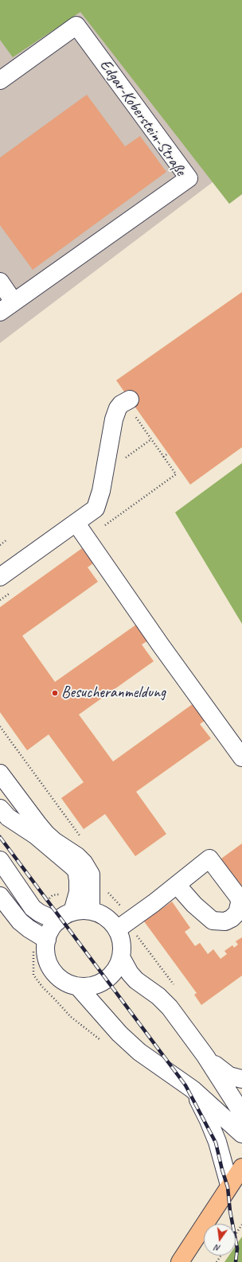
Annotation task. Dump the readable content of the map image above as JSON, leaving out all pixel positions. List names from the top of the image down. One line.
{"streets":{"lane":["Edgar-Koberstein-Straße"]},"places":["Besucheranmeldung"],"north":"bottom"}
